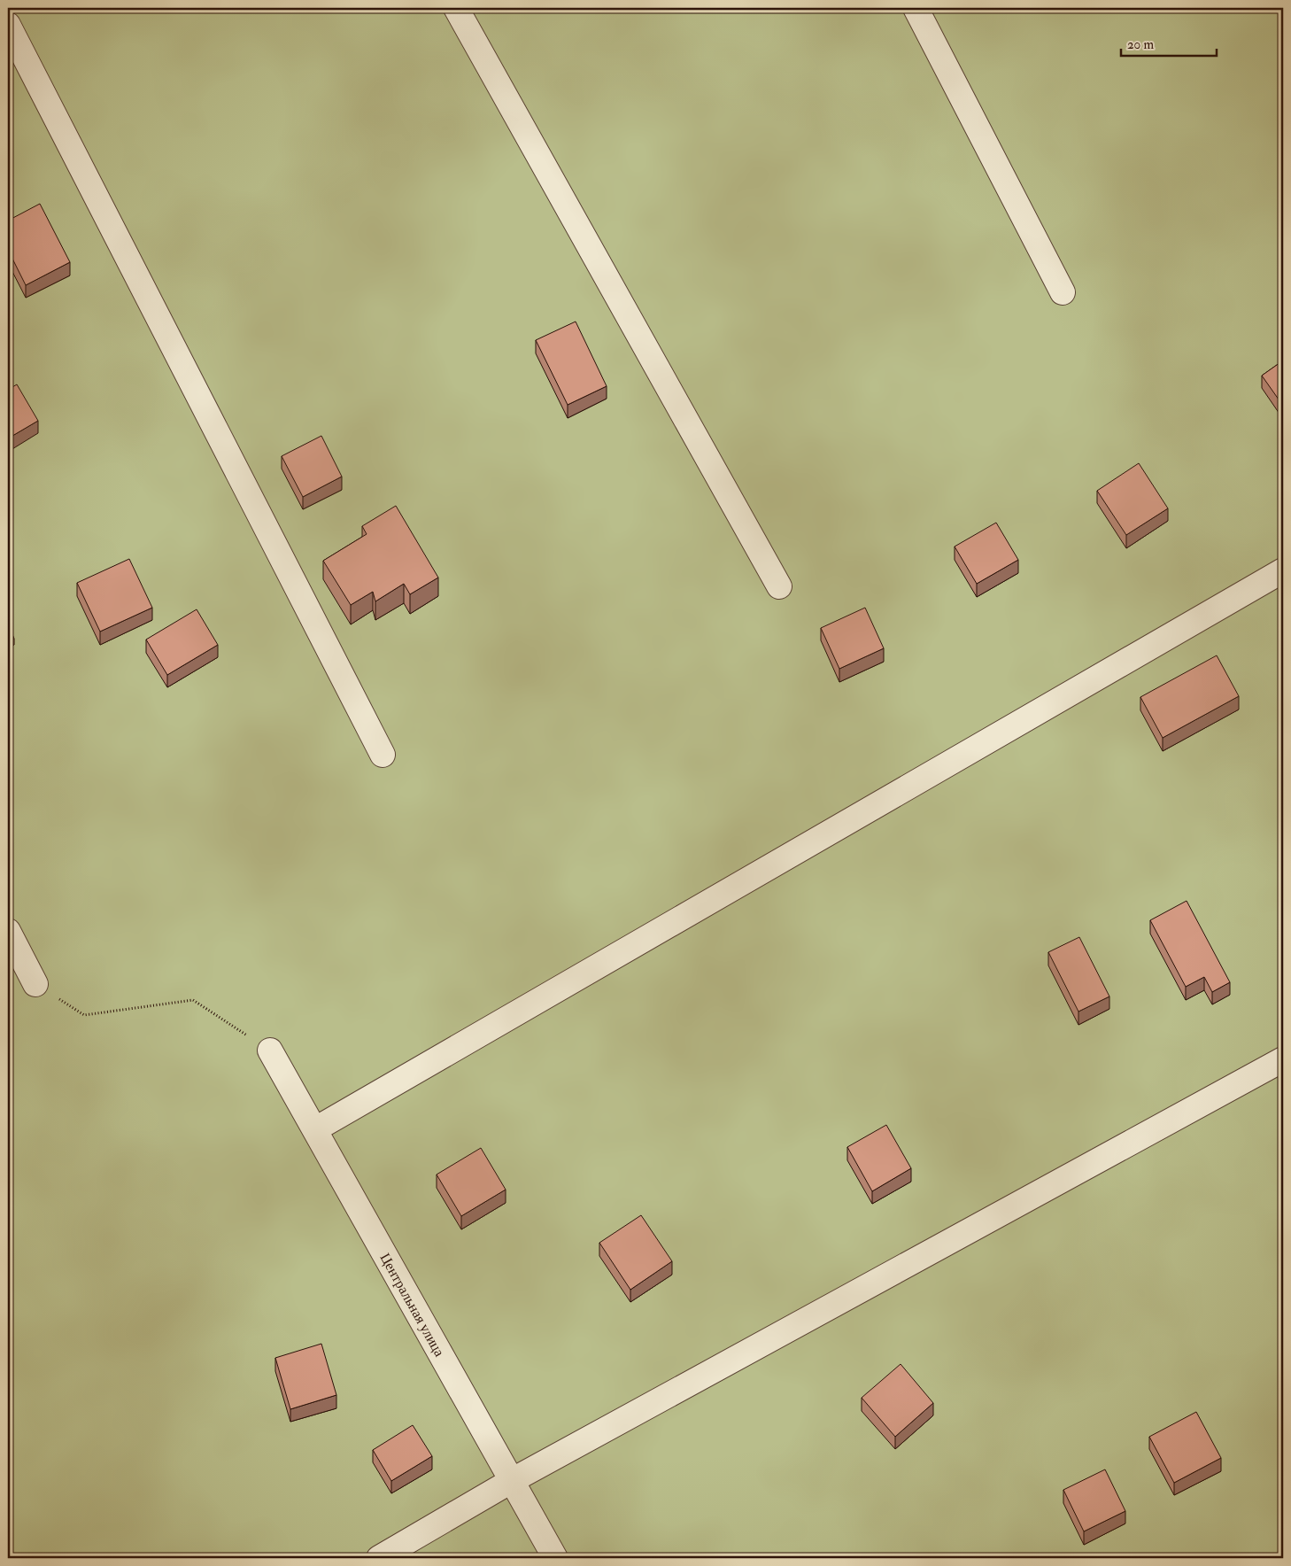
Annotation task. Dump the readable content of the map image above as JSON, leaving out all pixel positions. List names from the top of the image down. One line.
{"streets":{"street":["Центральная улица"]},"scale_bar":"20 m"}
